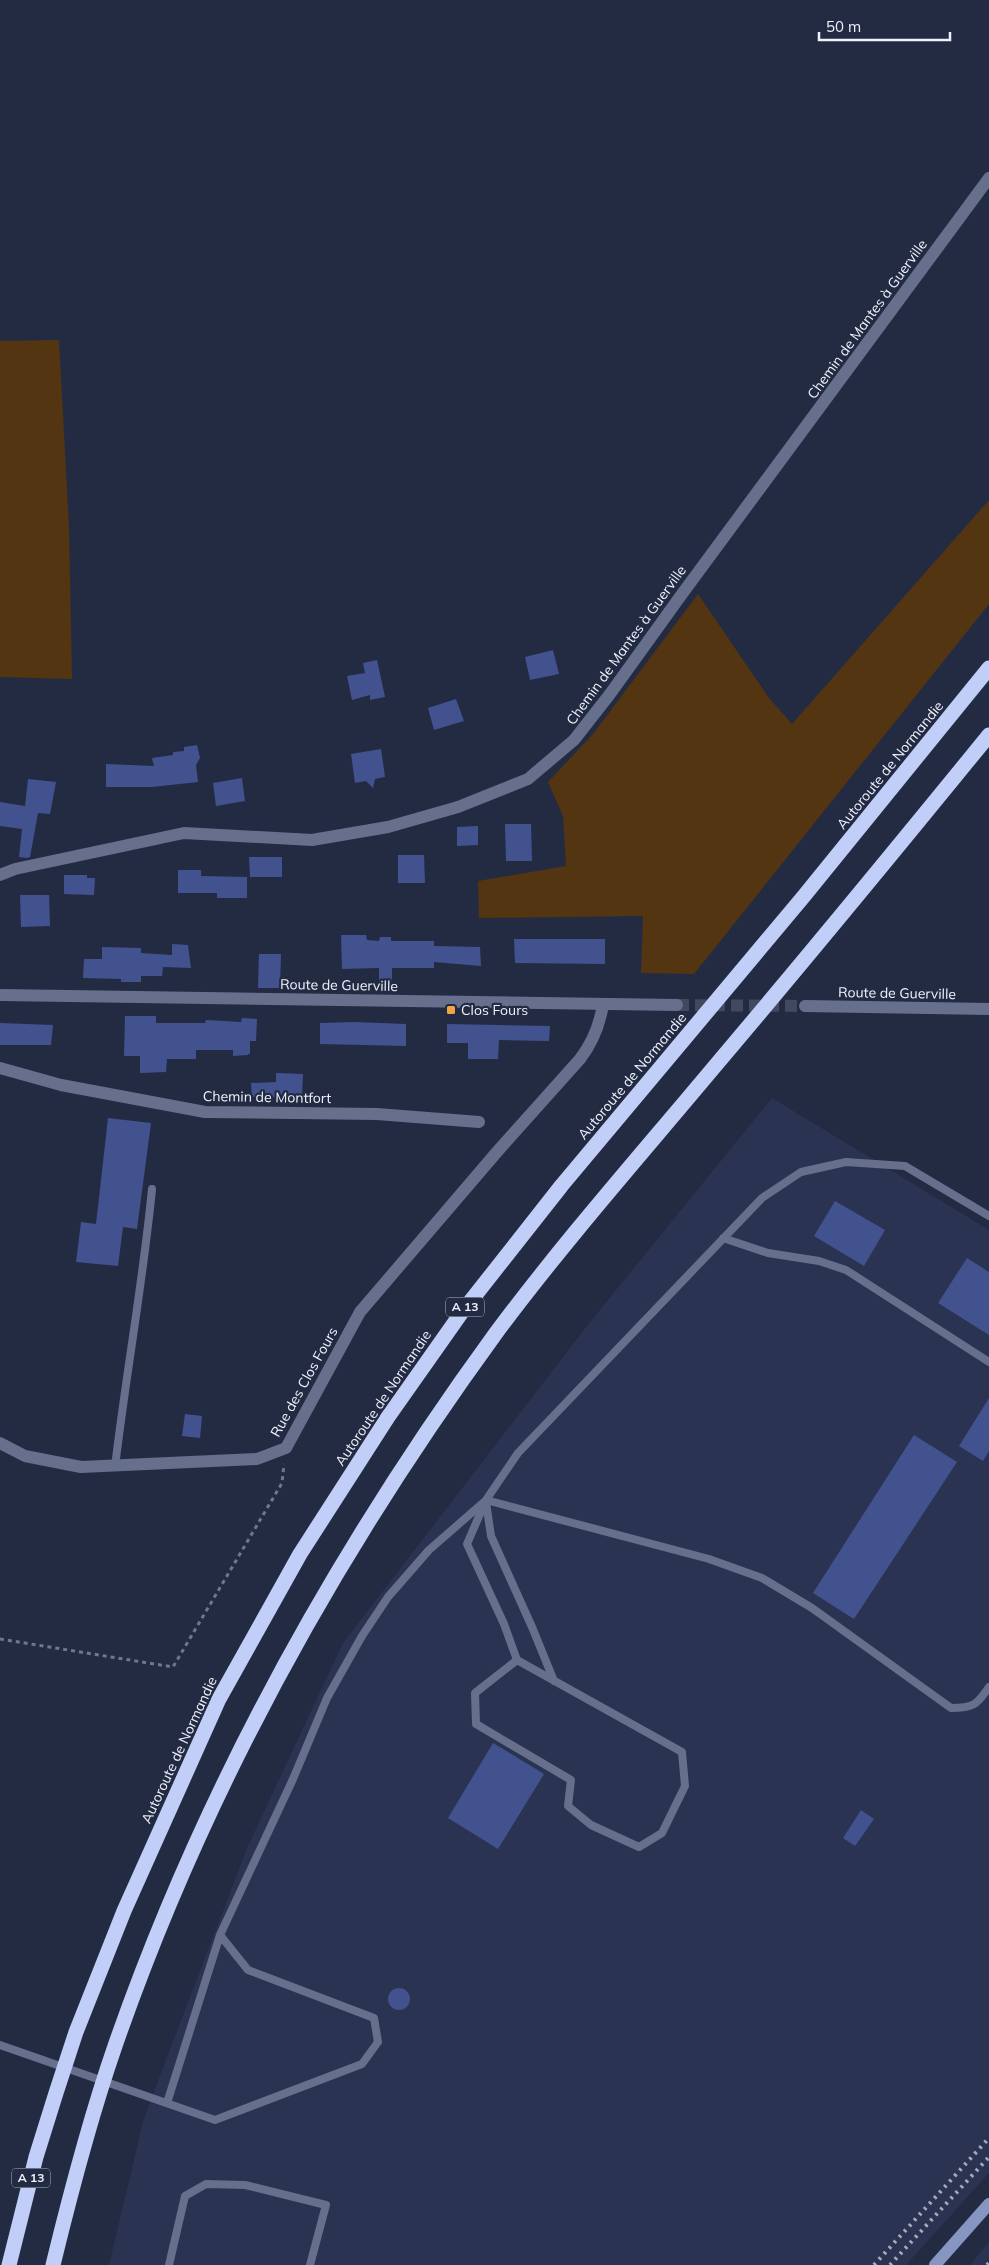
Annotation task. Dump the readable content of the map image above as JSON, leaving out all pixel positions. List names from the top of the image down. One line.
{"streets":{"highway":["Autoroute de Normandie","A 13"],"street":["Chemin de Mantes à Guerville","Route de Guerville","Chemin de Montfort","Rue des Clos Fours"]},"crossings":[["Route de Guerville","Rue des Clos Fours"]],"places":{"transit":["Clos Fours"]},"scale_bar":"50 m"}
